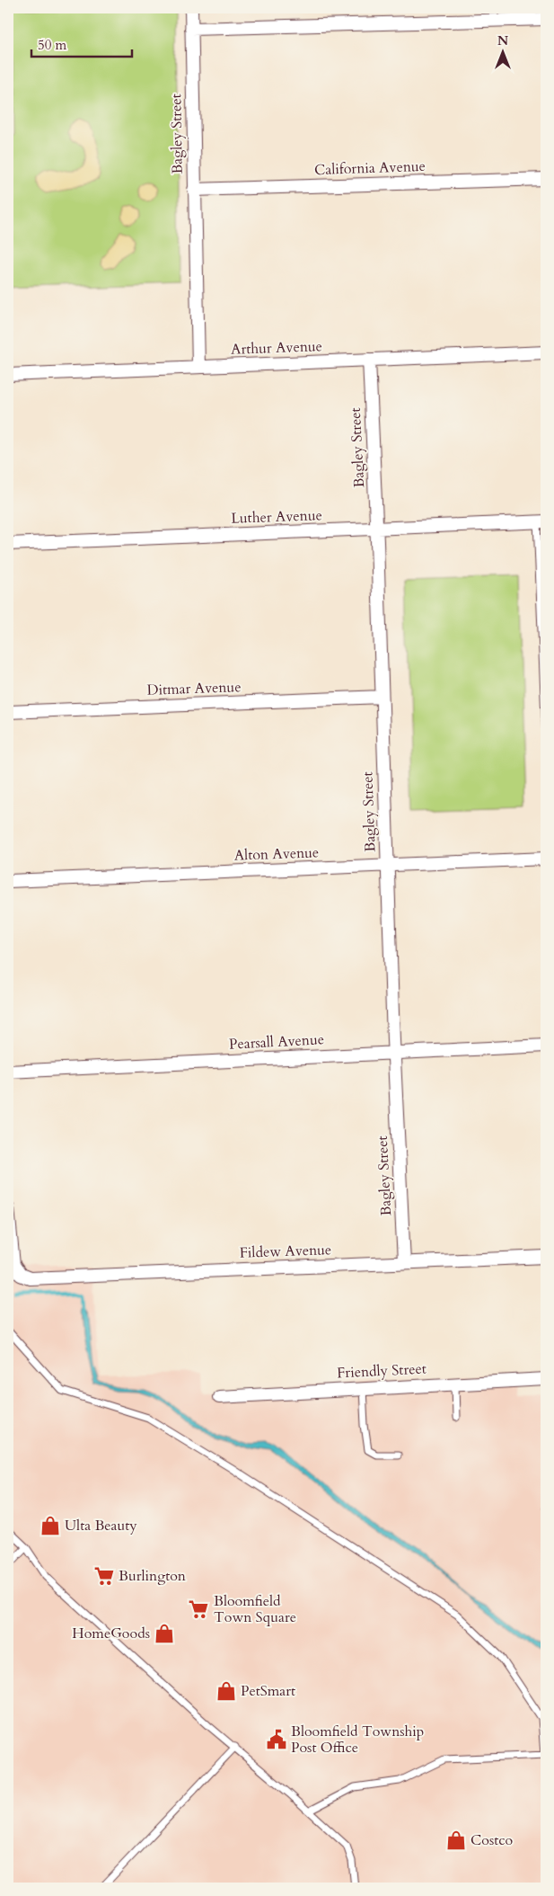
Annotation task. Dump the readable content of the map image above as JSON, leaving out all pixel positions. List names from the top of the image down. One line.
{"streets":{"street":["Bagley Street","California Avenue","Arthur Avenue","Luther Avenue","Ditmar Avenue","Alton Avenue","Pearsall Avenue","Fildew Avenue","Friendly Street"]},"crossings":[["Bagley Street","California Avenue"],["Bagley Street","Arthur Avenue"],["Bagley Street","Luther Avenue"],["Bagley Street","Ditmar Avenue"],["Bagley Street","Alton Avenue"],["Bagley Street","Pearsall Avenue"],["Bagley Street","Fildew Avenue"]],"places":{"shop":["Ulta Beauty","HomeGoods","PetSmart","Costco"],"supermarket":["Burlington","Bloomfield Town Square"],"public building":["Bloomfield Township Post Office"]},"scale_bar":"50 m","north":"top"}
